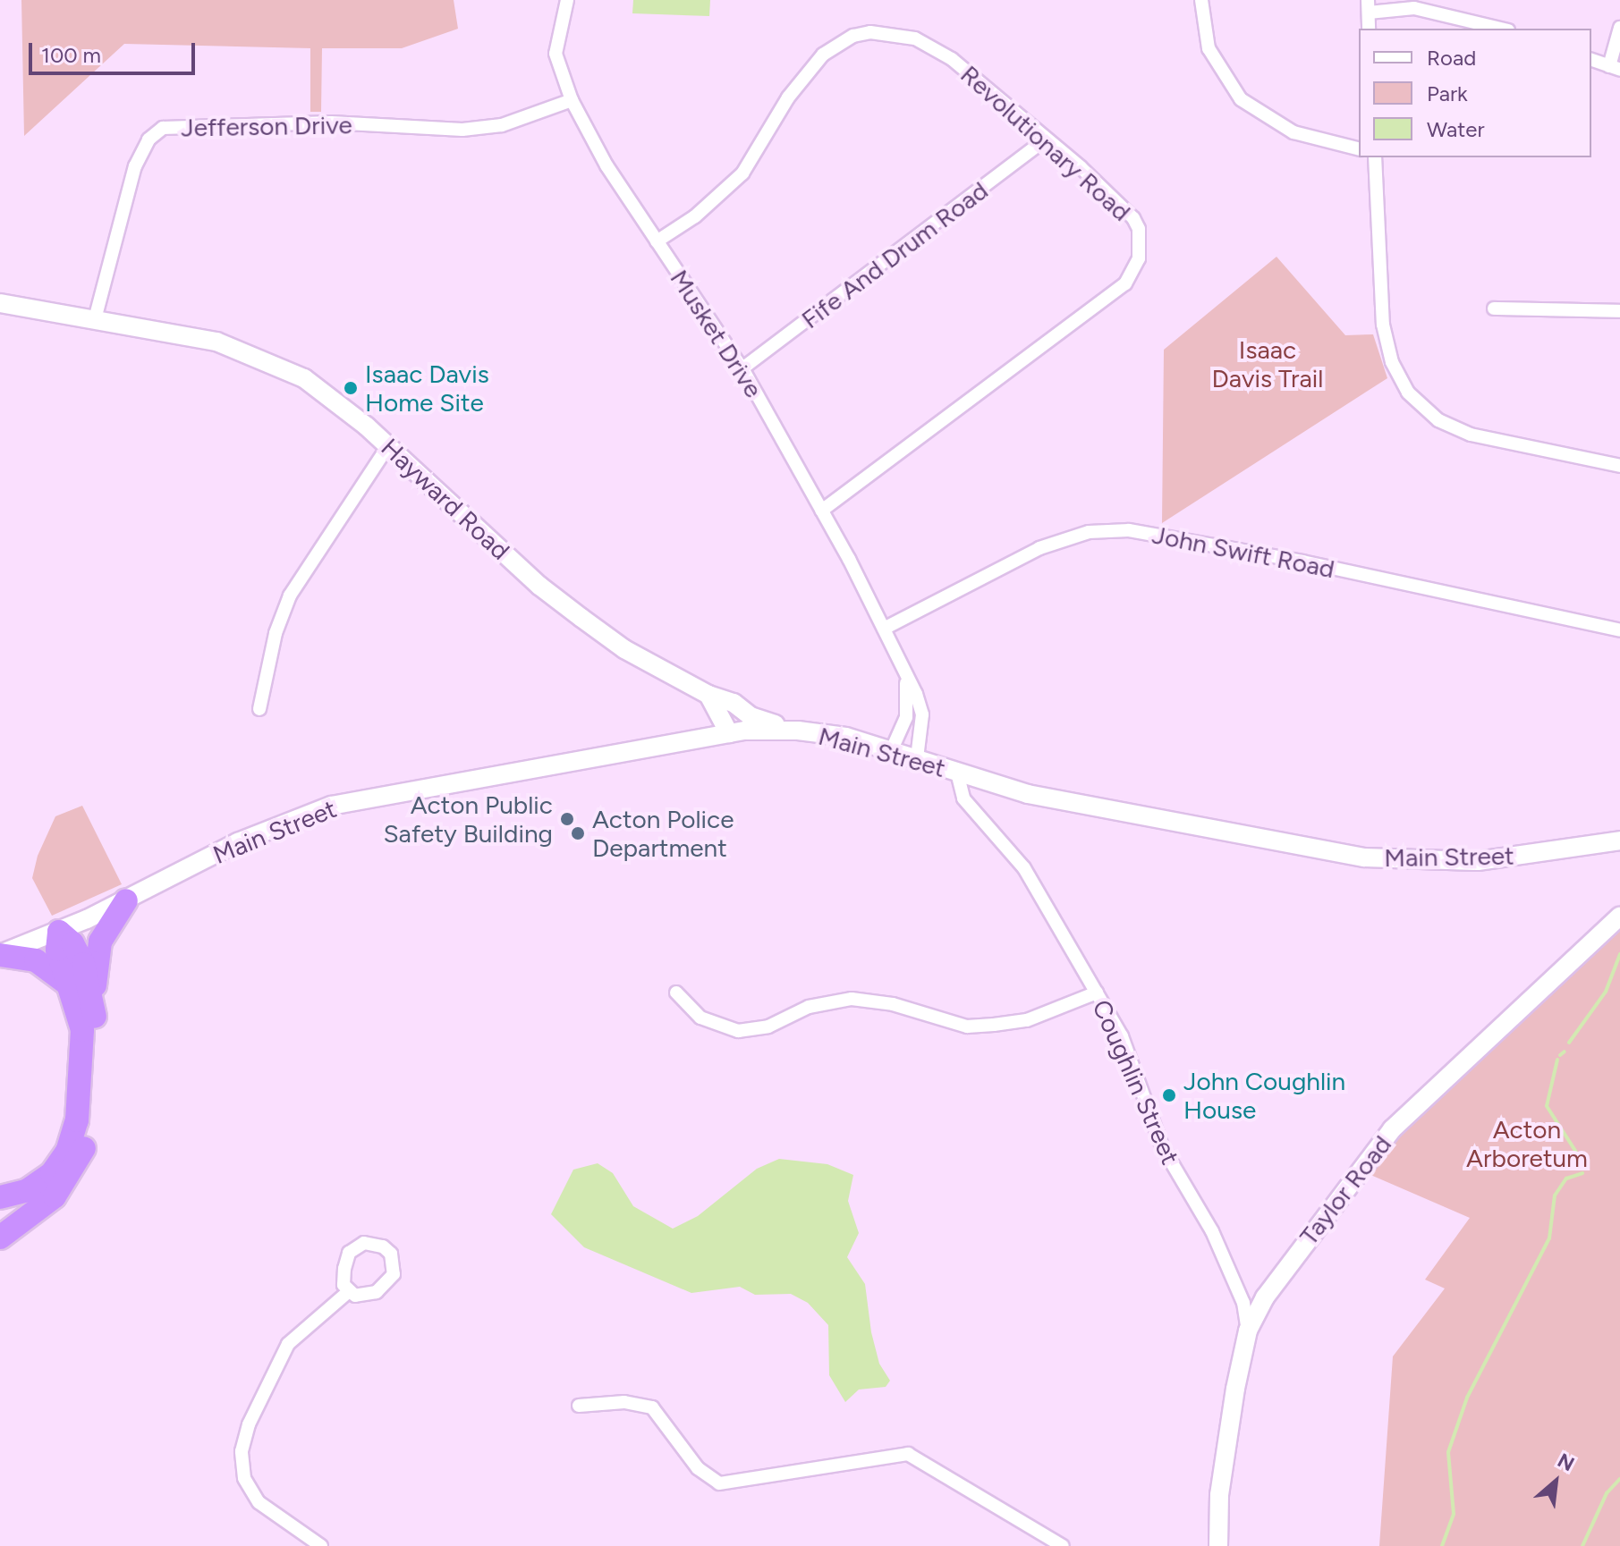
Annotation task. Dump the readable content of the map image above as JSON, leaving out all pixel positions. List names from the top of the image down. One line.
{"streets":{"street":["Jefferson Drive","Revolutionary Road","Fife And Drum Road","Musket Drive","Hayward Road","John Swift Road","Main Street","Coughlin Street","Taylor Road"]},"crossings":[["Jefferson Drive","Musket Drive"],["Jefferson Drive","Hayward Road"],["Revolutionary Road","Fife And Drum Road"],["Revolutionary Road","Musket Drive"],["Fife And Drum Road","Musket Drive"],["Musket Drive","John Swift Road"],["Musket Drive","Main Street"],["Hayward Road","Main Street"],["Main Street","Coughlin Street"],["Coughlin Street","Taylor Road"]],"parks":["Isaac Davis Trail","Acton Arboretum"],"places":["Isaac Davis Home Site","Acton Public Safety Building","Acton Police Department","John Coughlin House"],"legend":["Road","Park","Water"],"scale_bar":"100 m","north":"top right"}
